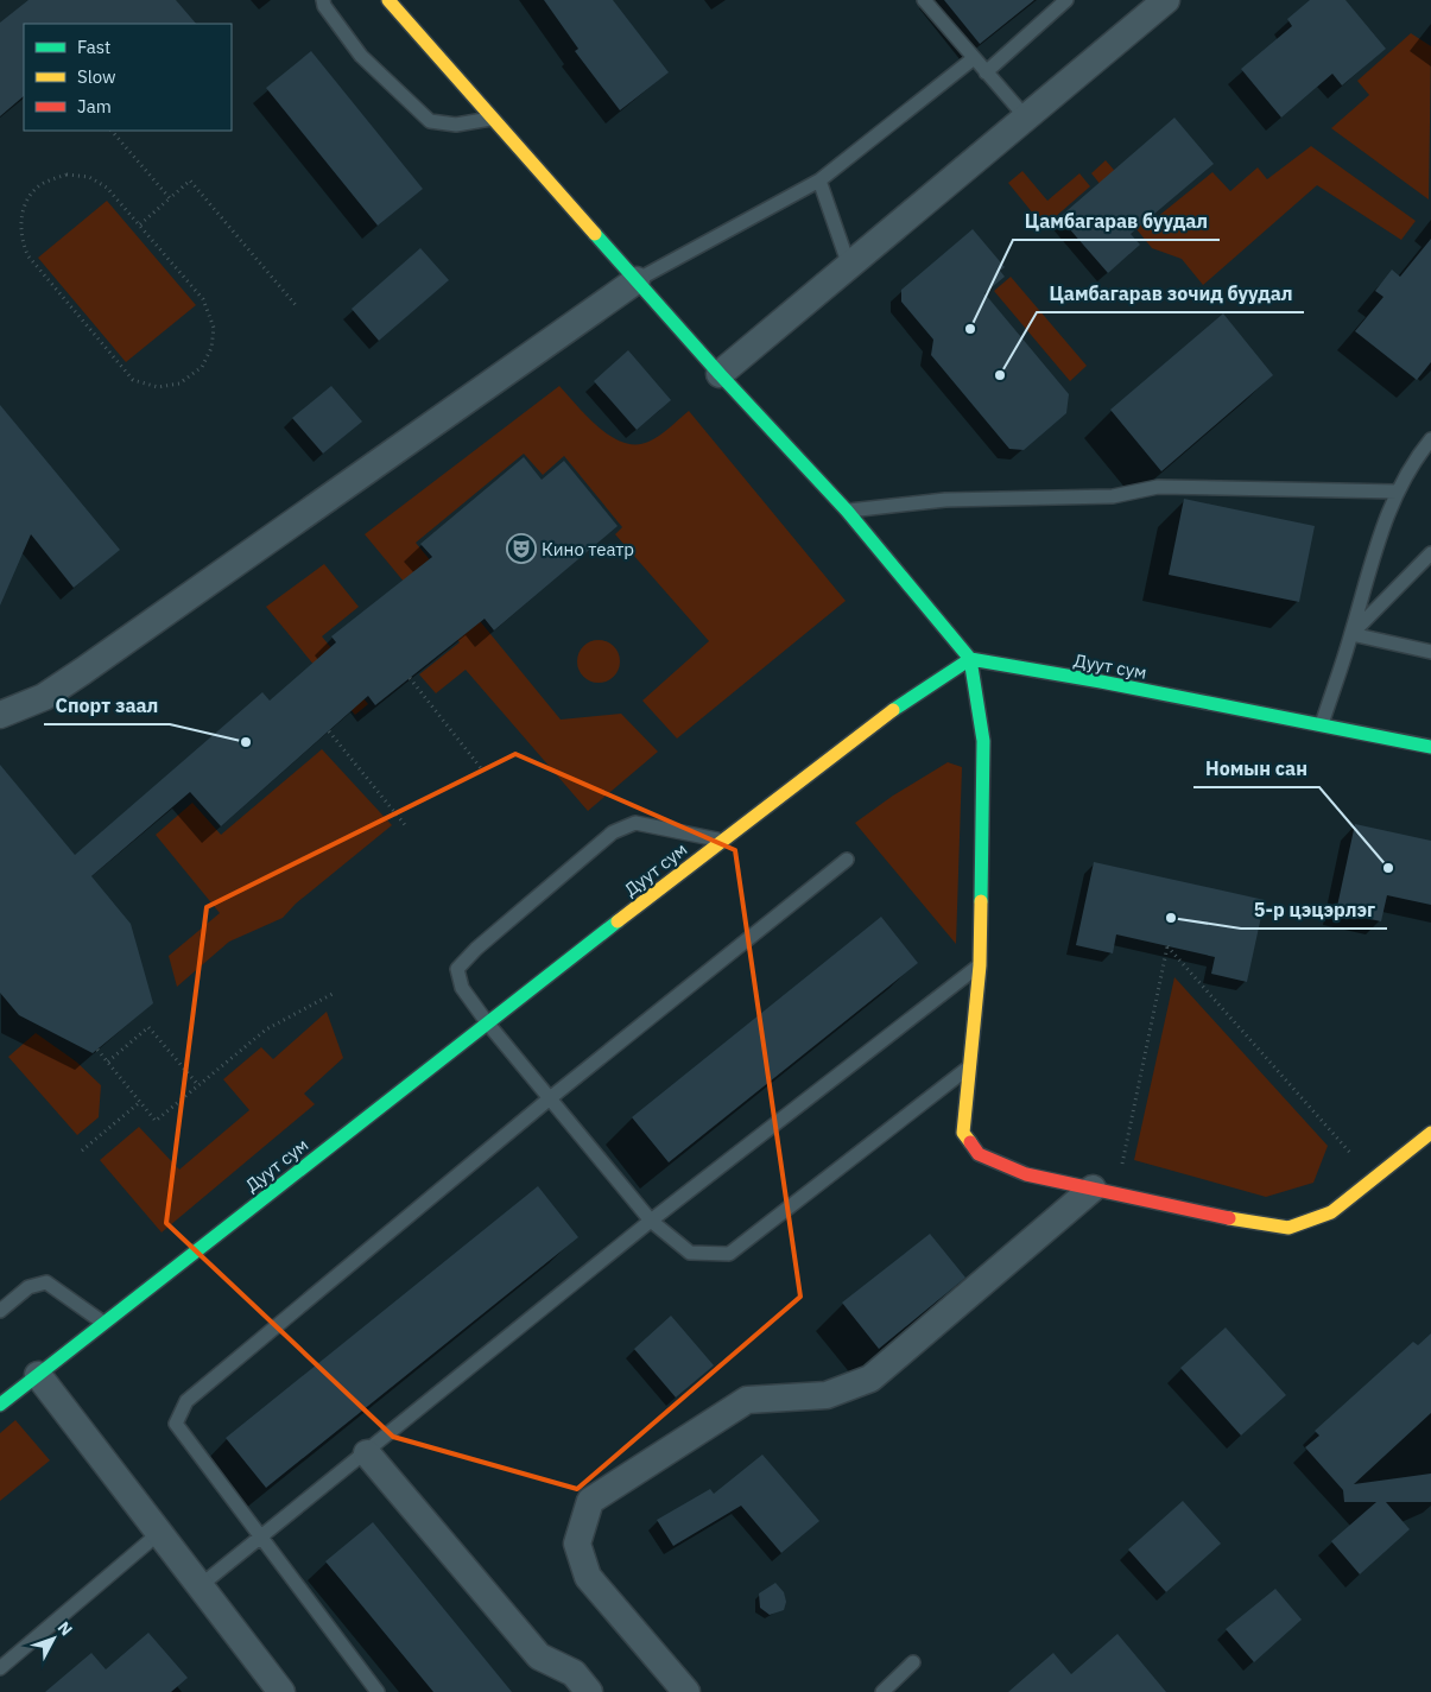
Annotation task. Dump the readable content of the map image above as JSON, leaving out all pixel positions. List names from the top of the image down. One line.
{"streets":{"street":["Дуут сум"]},"places":{"other":["Цамбагарав буудал","Цамбагарав зочид буудал","Спорт заал","Номын сан","5-р цэцэрлэг"],"theatre":["Кино театр"]},"legend":["Fast","Slow","Jam"],"north":"top right"}
